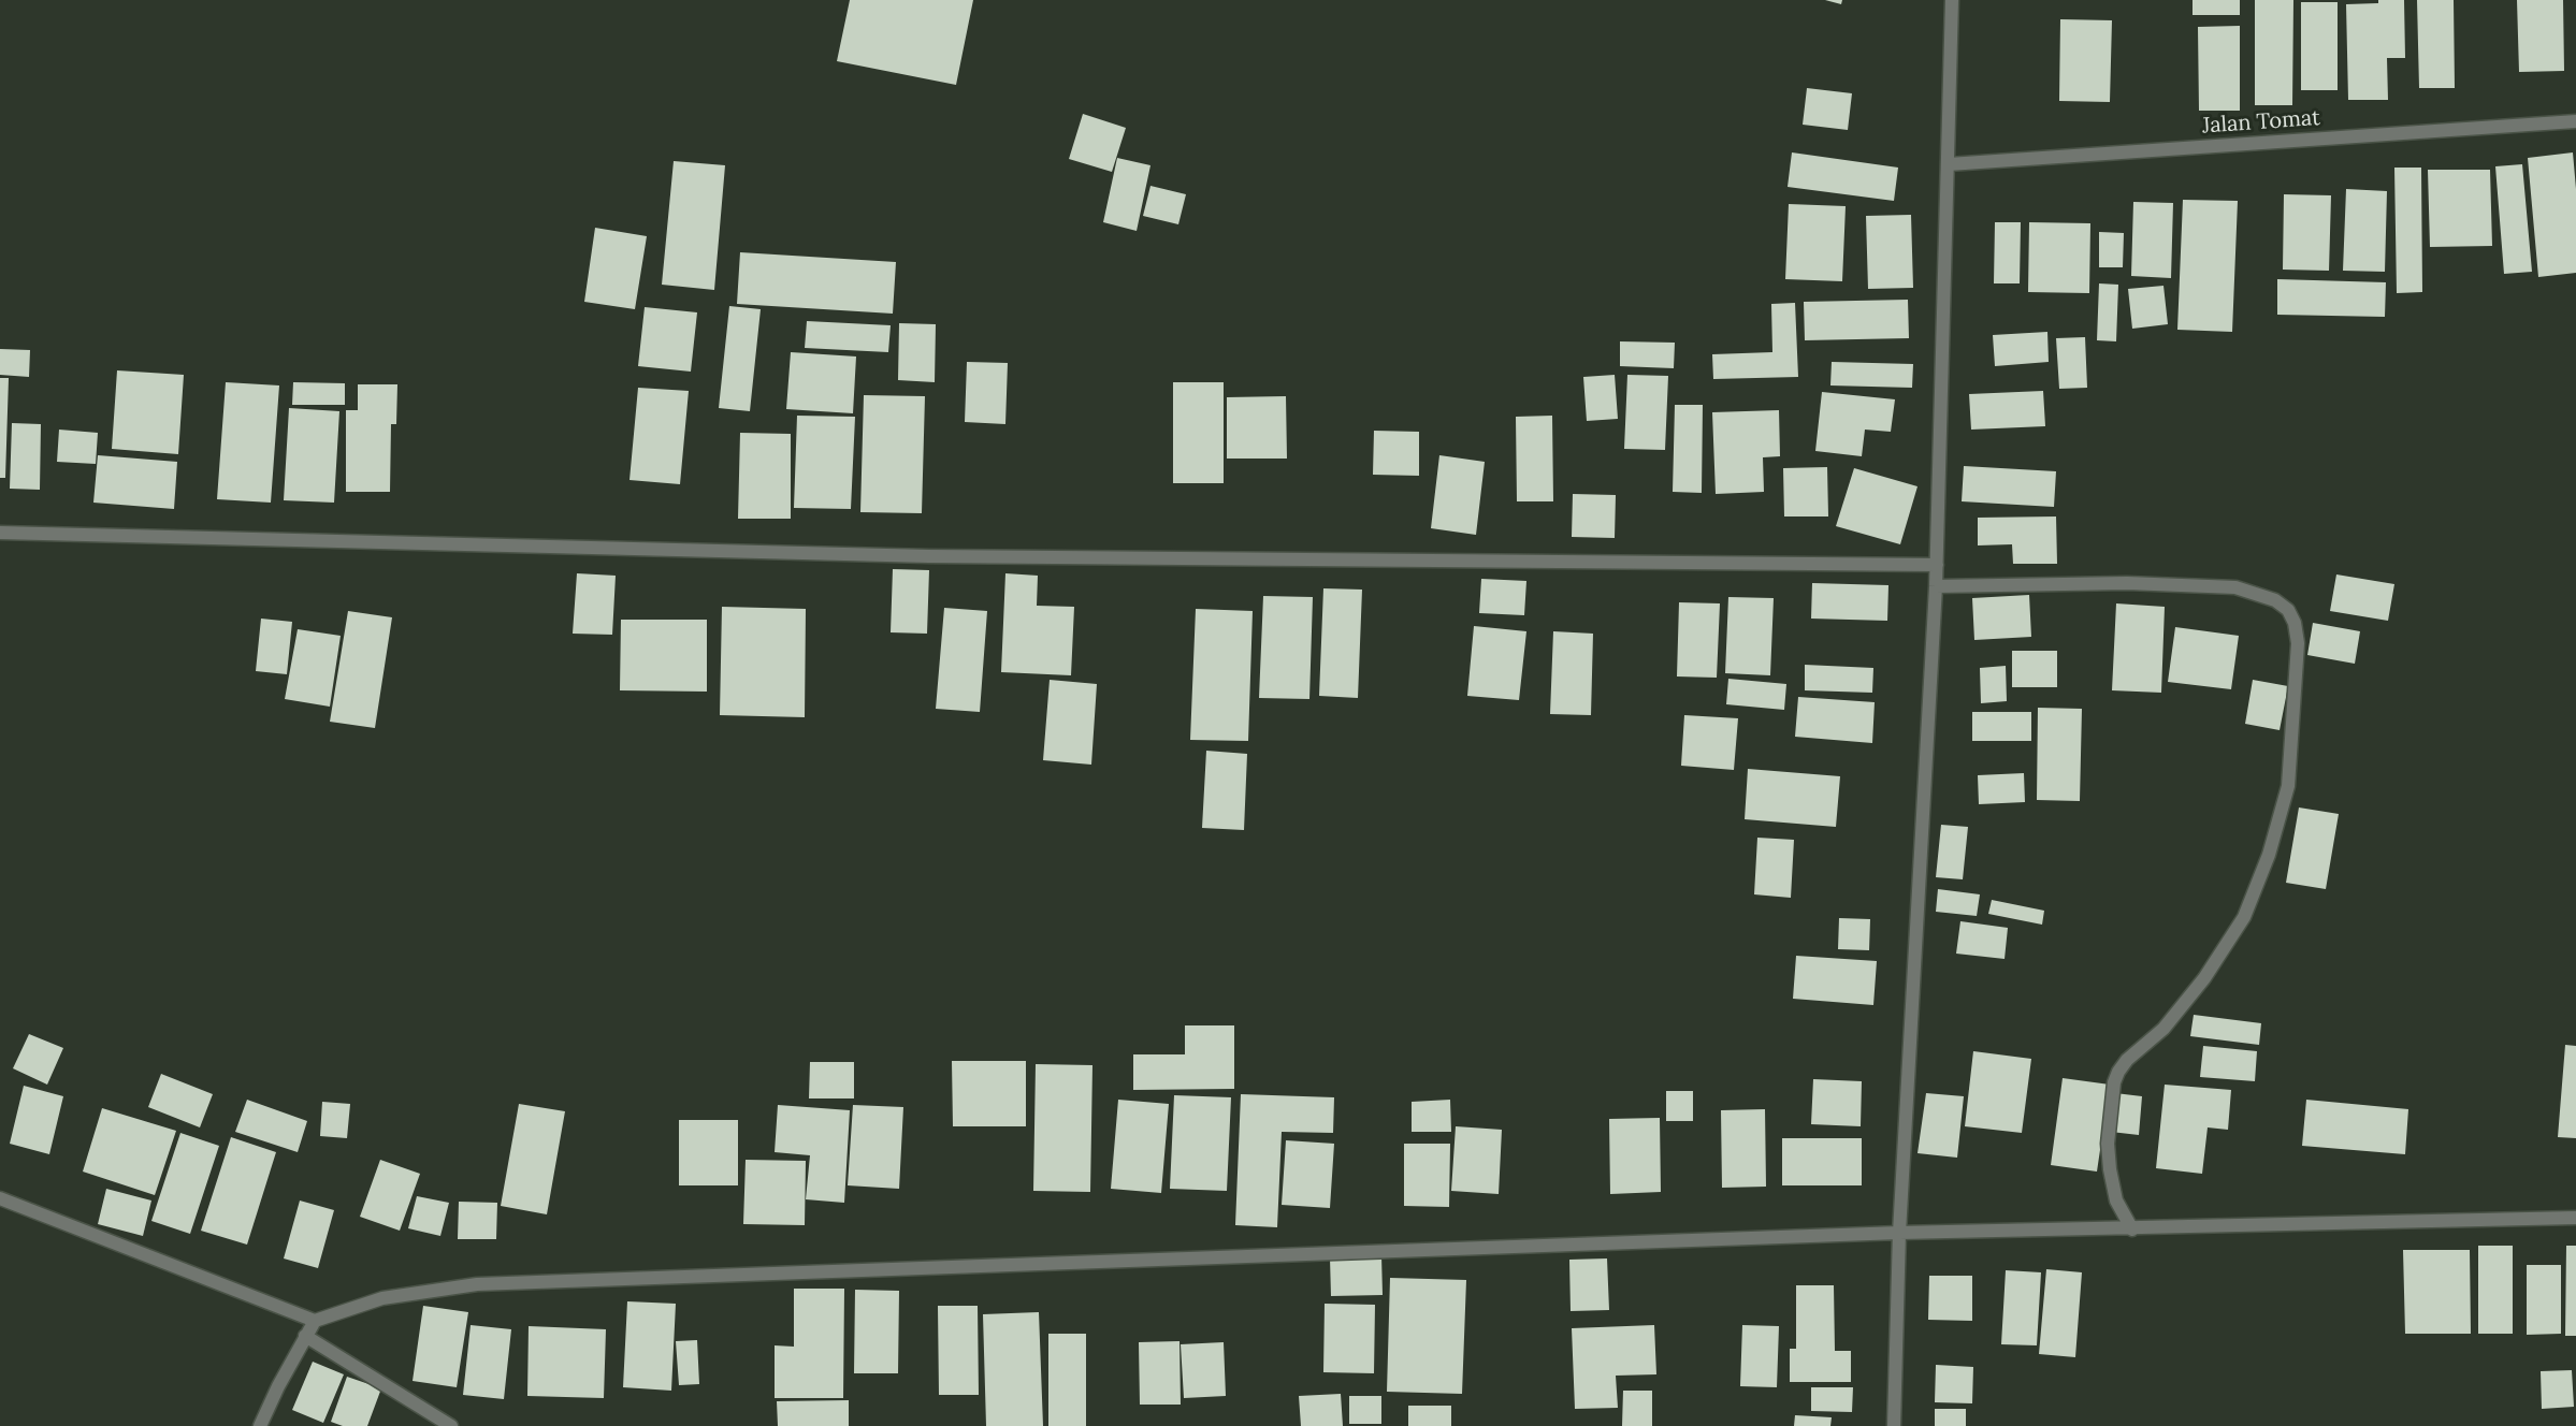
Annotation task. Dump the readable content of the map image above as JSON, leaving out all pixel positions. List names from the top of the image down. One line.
{"streets":{"street":["Jalan Tomat"]}}
